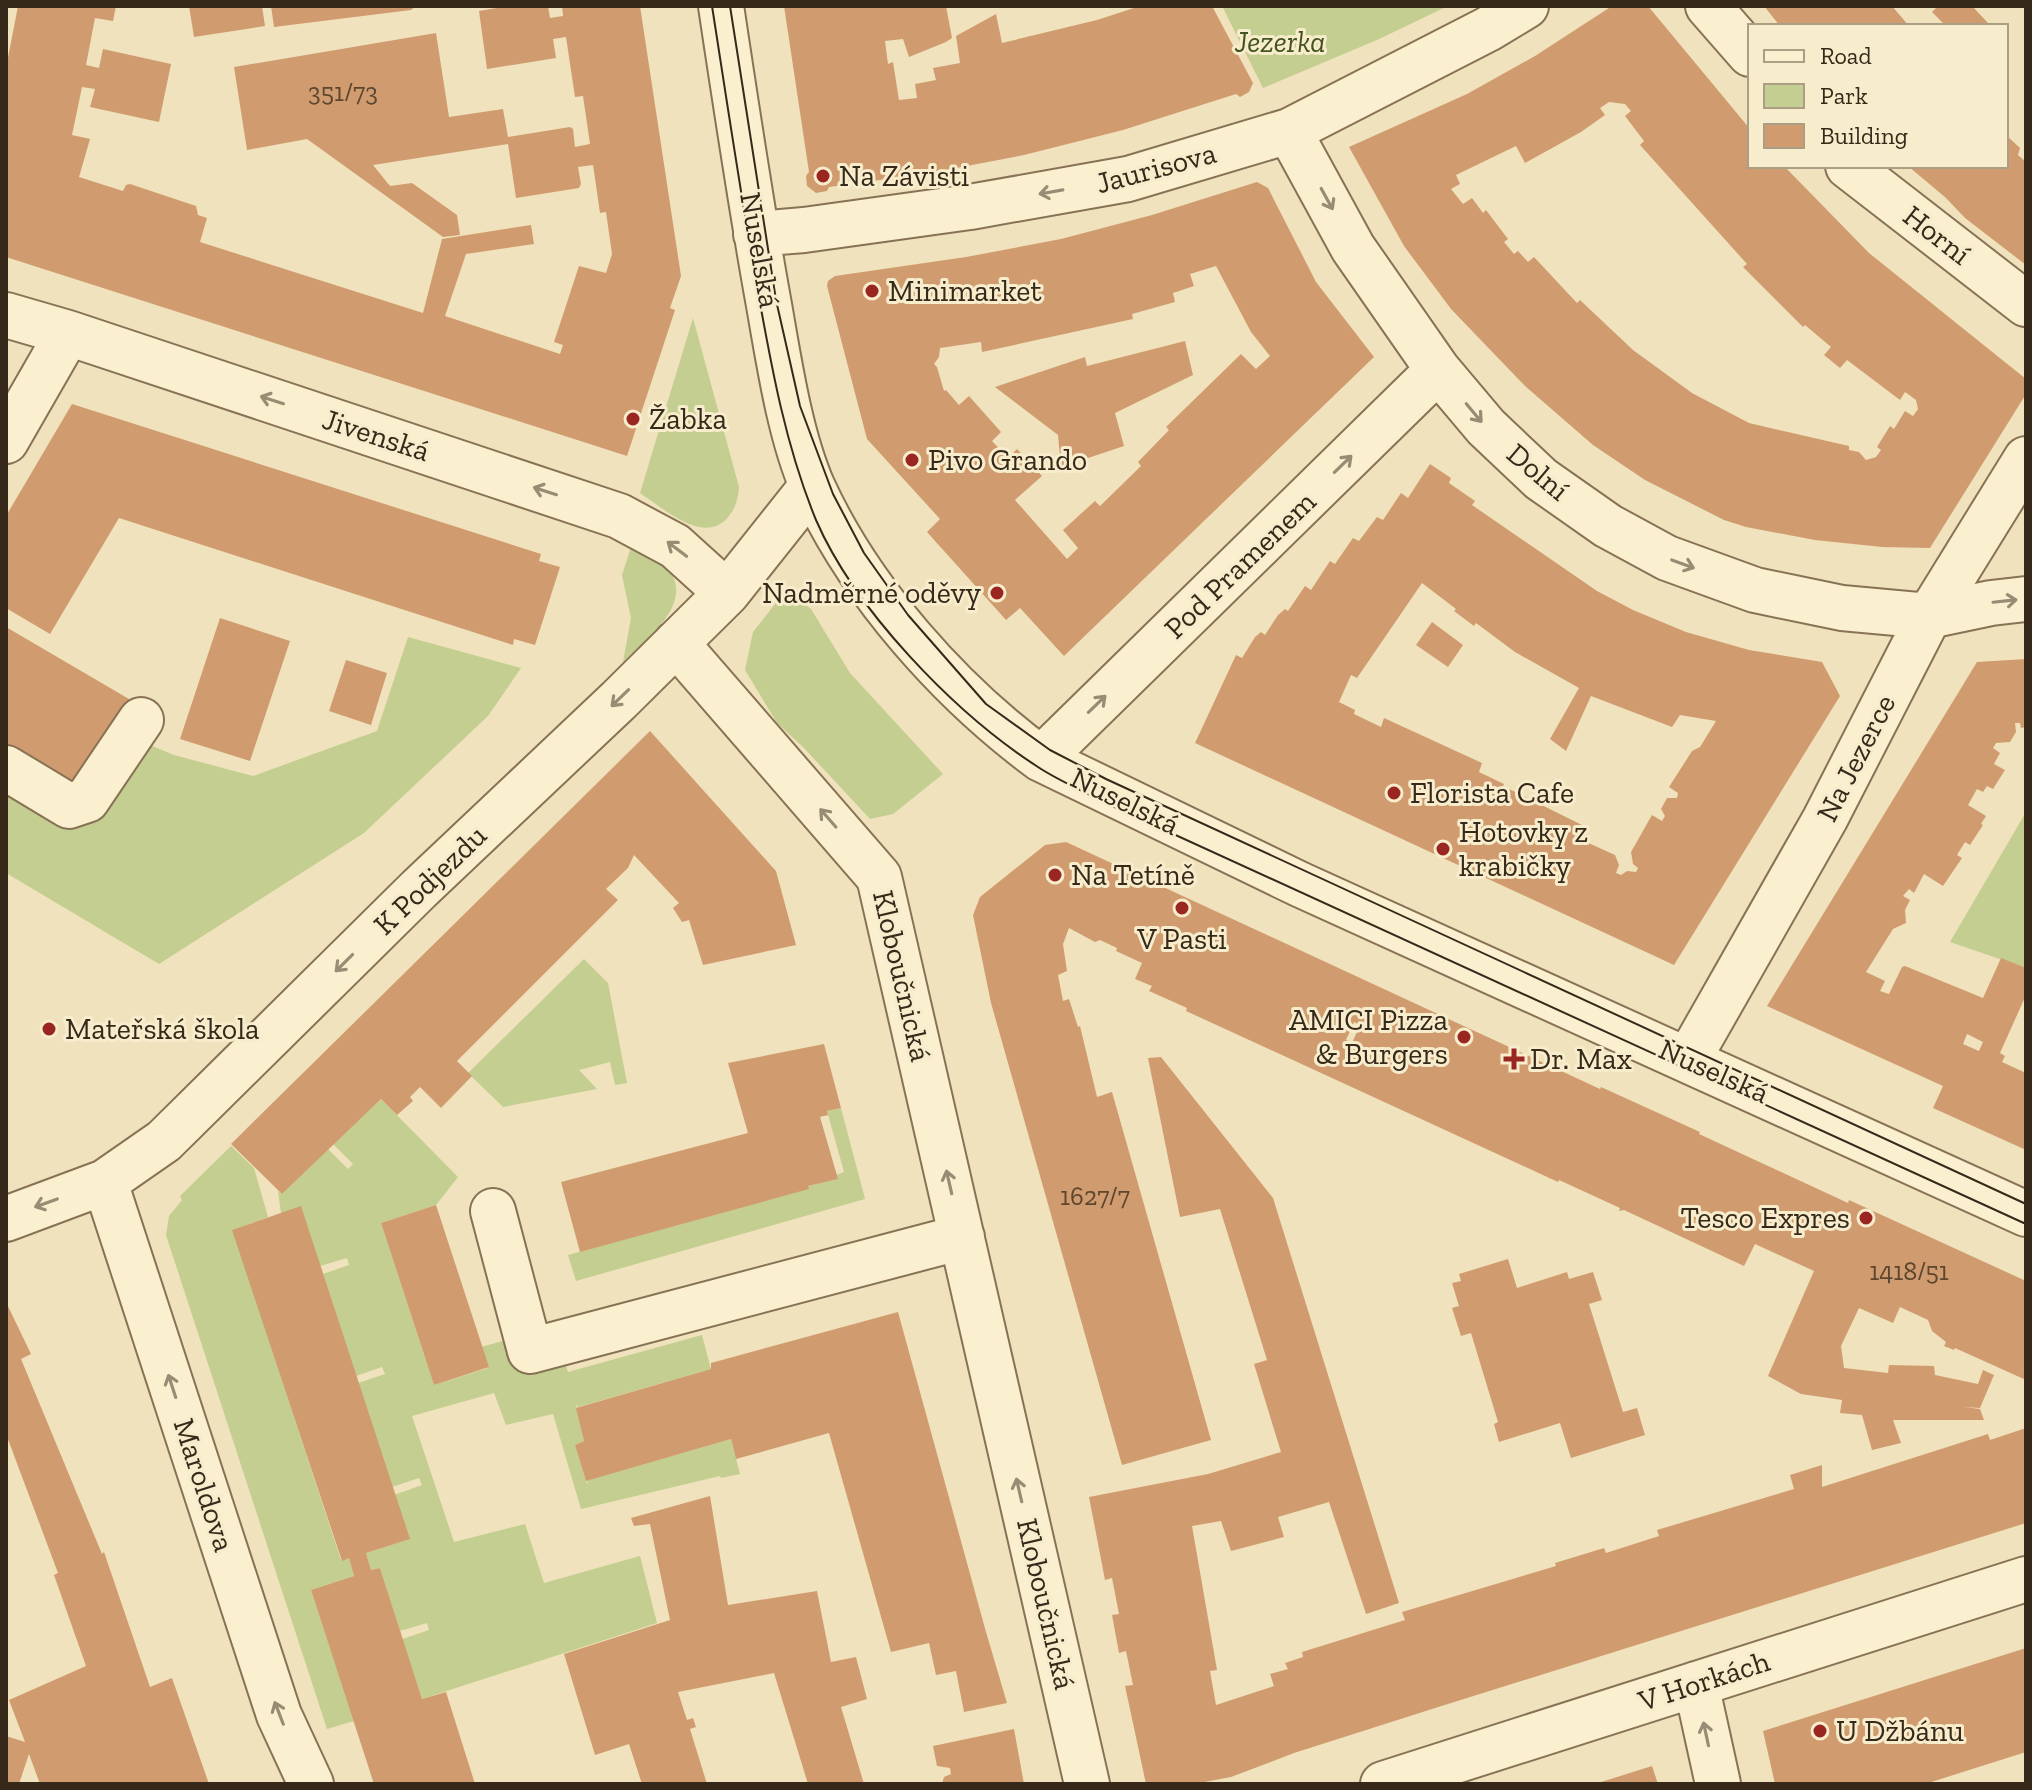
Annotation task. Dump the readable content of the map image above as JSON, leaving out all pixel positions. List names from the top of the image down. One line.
{"streets":{"street":["Jaurisova","Horní","Nuselská","Jivenská","Dolní","Pod Pramenem","Na Jezerce","K Podjezdu","Kloboučnická","Maroldova","V Horkách"]},"crossings":[["Jaurisova","Nuselská"],["Jaurisova","Dolní"],["Nuselská","Pod Pramenem"],["Nuselská","Na Jezerce"],["Nuselská","K Podjezdu"],["Jivenská","K Podjezdu"],["Dolní","Pod Pramenem"],["Dolní","Na Jezerce"],["K Podjezdu","Kloboučnická"],["K Podjezdu","Maroldova"]],"one_way":["Jaurisova","Jivenská","Dolní","Pod Pramenem","K Podjezdu","Kloboučnická","Maroldova"],"parks":["Jezerka"],"places":{"other":["Na Závisti","Minimarket","Žabka","Pivo Grando","Nadměrné oděvy","Florista Cafe","Hotovky z krabičky","Na Tetíně","V Pasti","Mateřská škola","AMICI Pizza & Burgers","Tesco Expres","U Džbánu"],"health":["Dr. Max"]},"house_numbers":["351/73","1627/7","1418/51"],"legend":["Road","Park","Building"]}
